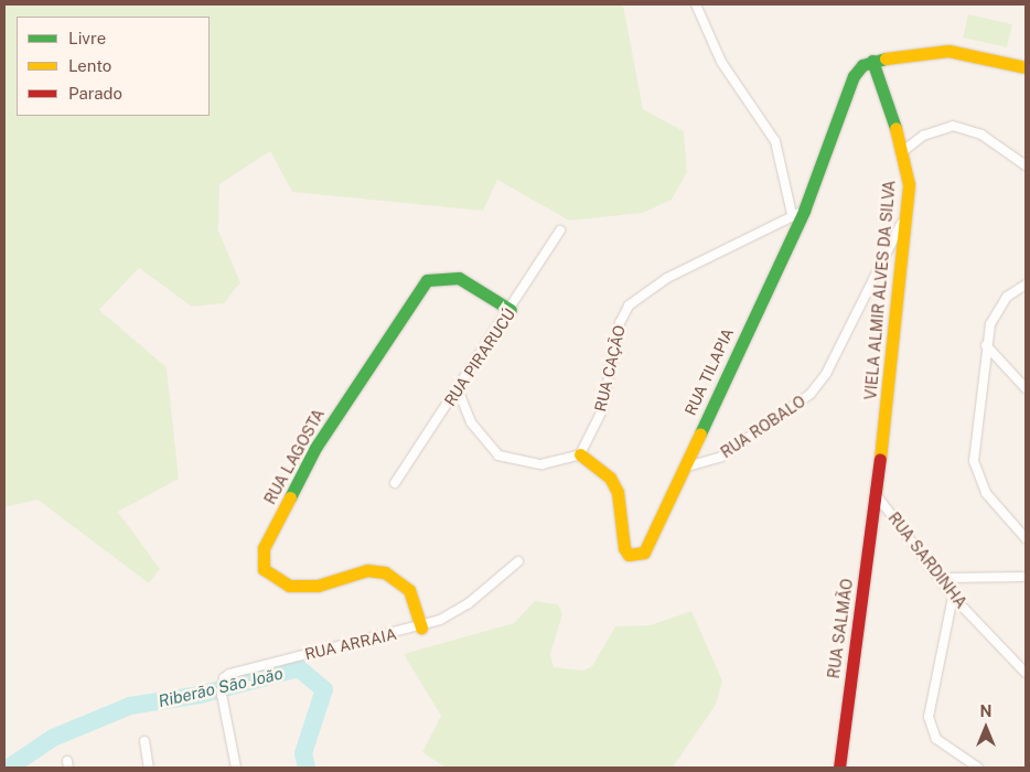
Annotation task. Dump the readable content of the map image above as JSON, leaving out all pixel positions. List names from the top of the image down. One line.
{"streets":{"street":["VIELA ALMIR ALVES DA SILVA","RUA PIRARUCÚ","RUA CAÇÃO","RUA TILAPIA","RUA ROBALO","RUA LAGOSTA","RUA SARDINHA","RUA SALMÃO","RUA ARRAIA"]},"crossings":[["VIELA ALMIR ALVES DA SILVA","RUA TILAPIA"],["VIELA ALMIR ALVES DA SILVA","RUA ROBALO"],["VIELA ALMIR ALVES DA SILVA","RUA SARDINHA"],["VIELA ALMIR ALVES DA SILVA","RUA SALMÃO"],["RUA PIRARUCÚ","RUA LAGOSTA"],["RUA CAÇÃO","RUA TILAPIA"],["RUA TILAPIA","RUA ROBALO"],["RUA LAGOSTA","RUA ARRAIA"],["RUA SARDINHA","RUA SALMÃO"]],"water":["Riberão São João"],"legend":["Livre","Lento","Parado"],"north":"top"}
